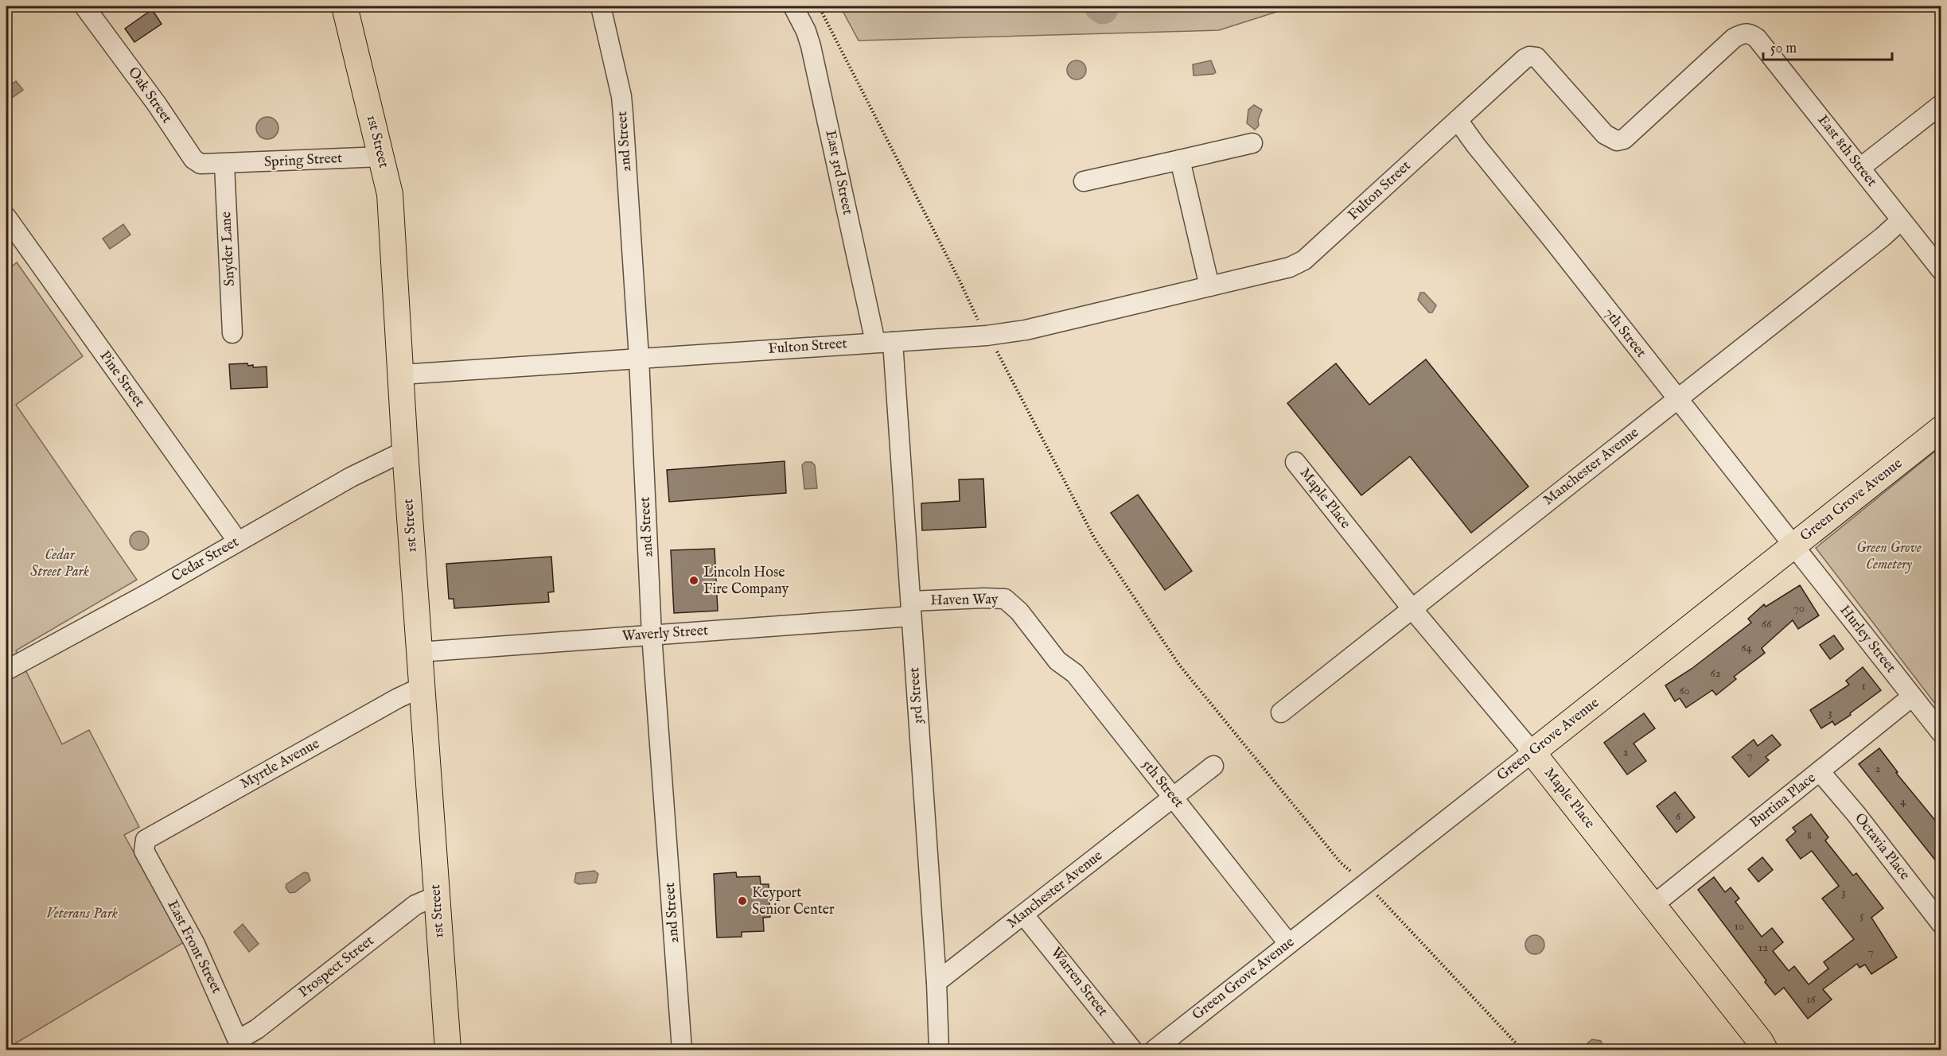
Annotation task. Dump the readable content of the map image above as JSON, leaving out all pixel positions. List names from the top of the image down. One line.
{"streets":{"main road":["1st Street","Maple Place","Green Grove Avenue"],"street":["Oak Street","2nd Street","East 8th Street","Spring Street","East 3rd Street","Fulton Street","Snyder Lane","7th Street","Pine Street","Manchester Avenue","Cedar Street","Haven Way","Waverly Street","Hurley Street","3rd Street","Myrtle Avenue","5th Street","Burtina Place","Octavia Place","East Front Street","Prospect Street","Warren Street"]},"crossings":[["Oak Street","Spring Street"],["Oak Street","Snyder Lane"],["1st Street","Spring Street"],["1st Street","Fulton Street"],["1st Street","Cedar Street"],["1st Street","Waverly Street"],["1st Street","Myrtle Avenue"],["1st Street","Prospect Street"],["2nd Street","Fulton Street"],["2nd Street","Waverly Street"],["East 8th Street","Fulton Street"],["East 8th Street","Manchester Avenue"],["Spring Street","Snyder Lane"],["East 3rd Street","Fulton Street"],["East 3rd Street","3rd Street"],["Fulton Street","7th Street"],["Fulton Street","3rd Street"],["7th Street","Manchester Avenue"],["7th Street","Green Grove Avenue"],["7th Street","Hurley Street"],["Pine Street","Cedar Street"],["Manchester Avenue","Maple Place"],["Manchester Avenue","3rd Street"],["Manchester Avenue","5th Street"],["Manchester Avenue","Warren Street"],["Maple Place","Green Grove Avenue"],["Maple Place","Burtina Place"],["Green Grove Avenue","Hurley Street"],["Green Grove Avenue","5th Street"],["Haven Way","Waverly Street"],["Haven Way","3rd Street"],["Haven Way","5th Street"],["Waverly Street","3rd Street"],["Hurley Street","Burtina Place"],["Myrtle Avenue","East Front Street"],["Burtina Place","Octavia Place"],["East Front Street","Prospect Street"]],"parks":["Green Grove Cemetery","Cedar Street Park","Veterans Park"],"places":["Lincoln Hose Fire Company","Keyport Senior Center"],"house_numbers":["70","66","64","62","1","60","3","2","7","2","4","6","8","3","5","10","12","7","16"],"scale_bar":"50 m"}
